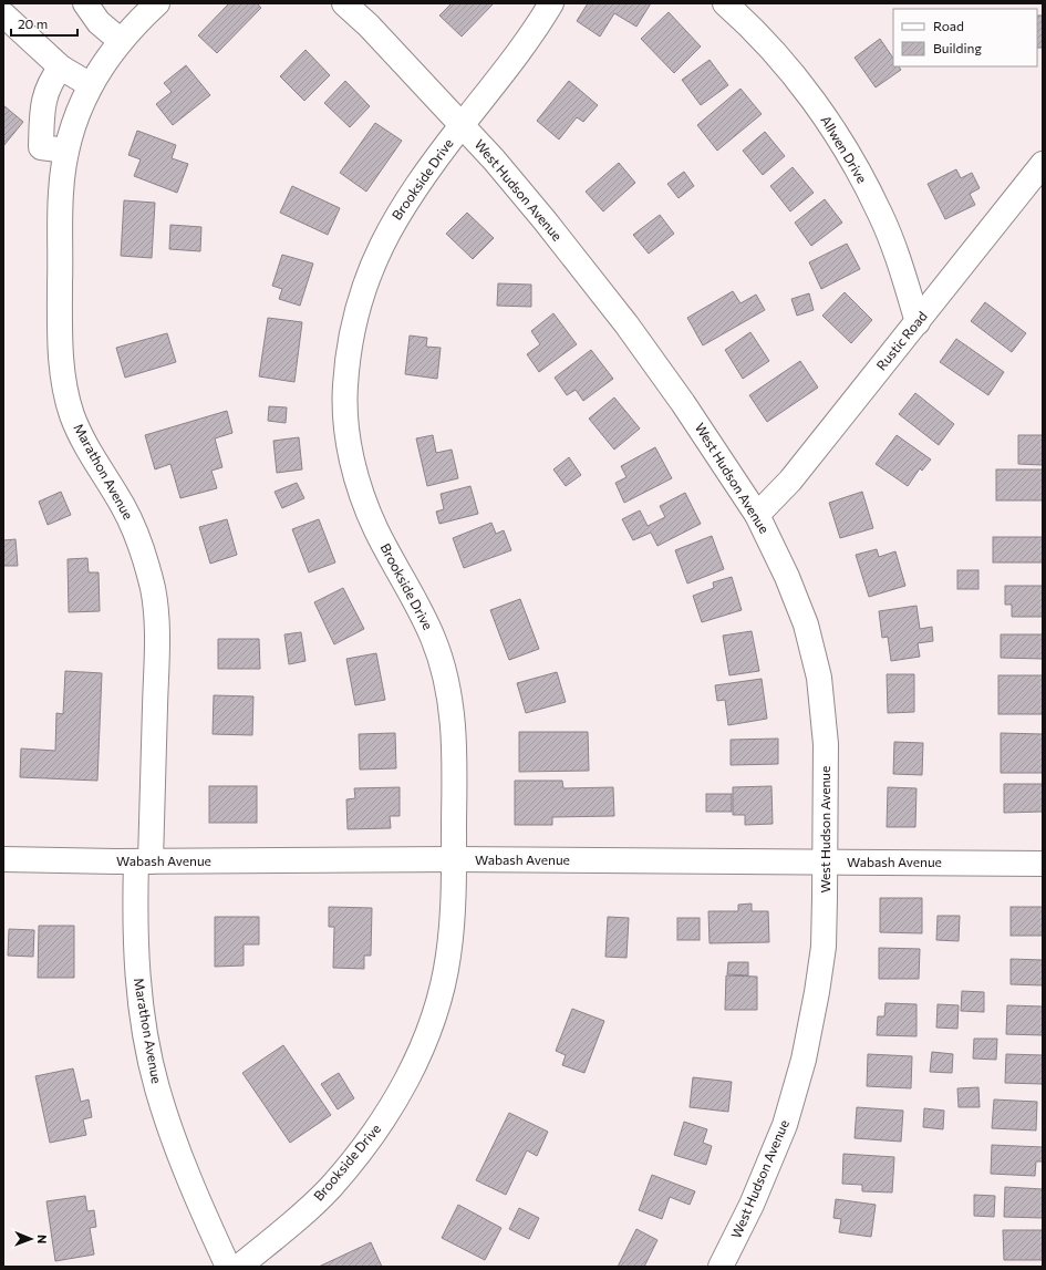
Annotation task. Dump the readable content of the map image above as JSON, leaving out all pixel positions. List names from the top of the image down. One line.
{"streets":{"street":["Allwen Drive","Brookside Drive","West Hudson Avenue","Rustic Road","Marathon Avenue","Wabash Avenue"]},"crossings":[["Allwen Drive","Rustic Road"],["Brookside Drive","West Hudson Avenue"],["Brookside Drive","Wabash Avenue"],["West Hudson Avenue","Rustic Road"],["West Hudson Avenue","Wabash Avenue"],["Marathon Avenue","Wabash Avenue"]],"legend":["Road","Building"],"scale_bar":"20 m","north":"right"}
